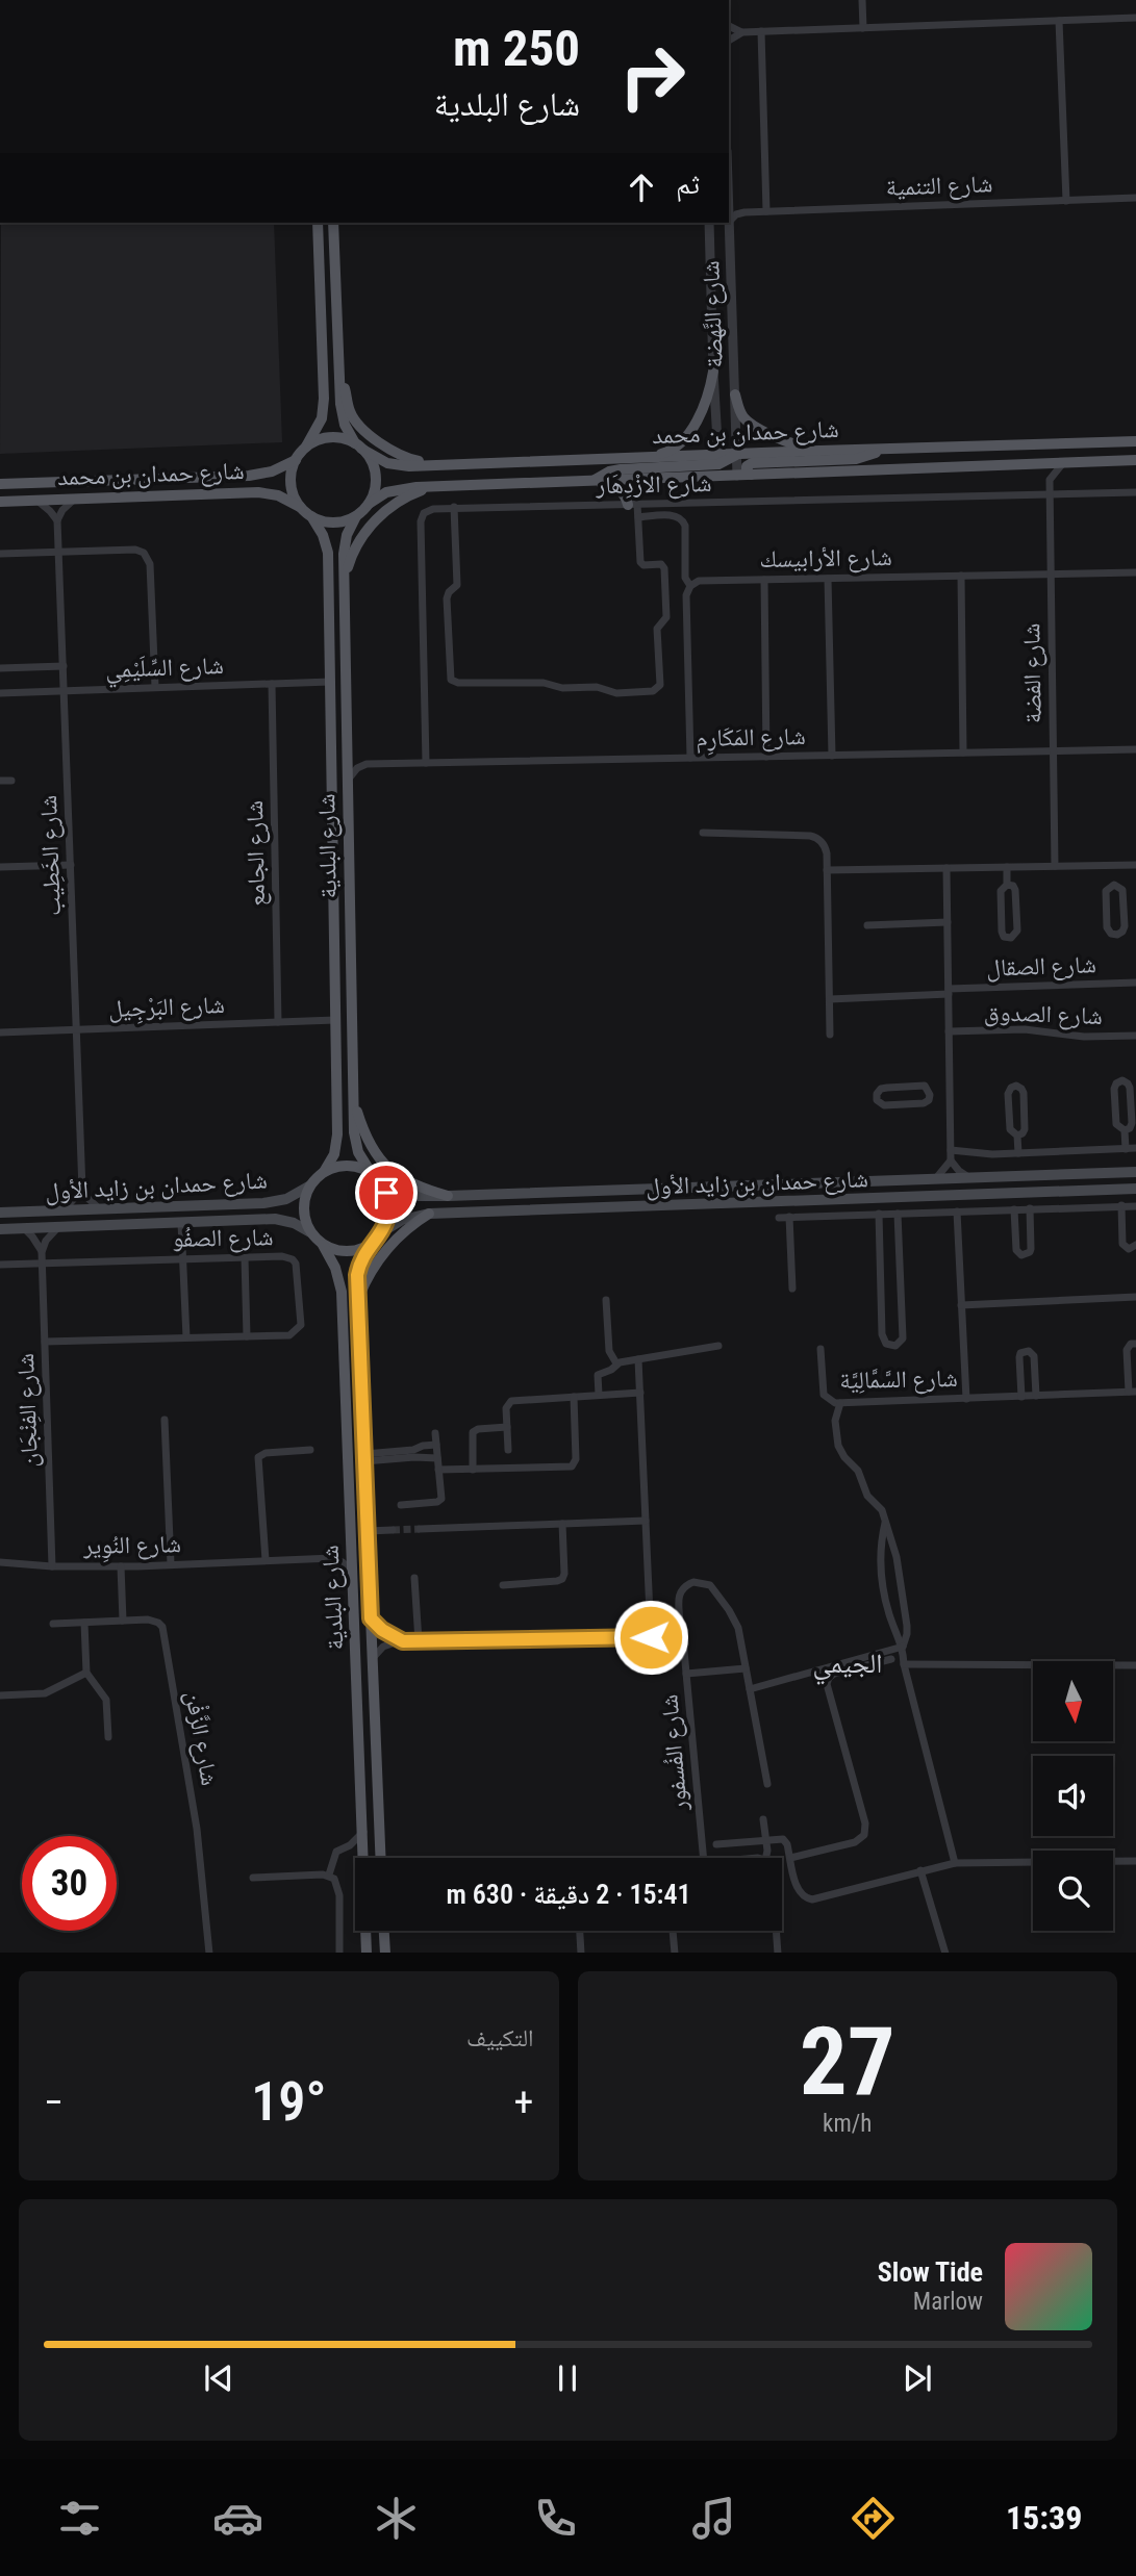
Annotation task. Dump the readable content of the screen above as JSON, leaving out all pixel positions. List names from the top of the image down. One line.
{"streets":{"main road":["شارع حمدان بن محمد","شارع البلدية","شارع حمدان بن زايد الأول"],"street":["شارع التنمية","شارع النَّهضة","شارع الازْدِهَار","شارع الأرابيسك","شارع السِّلَيْمِي","شارع الفضة","شارع المَكَارِم","شارع الجامع","شارع الخَطِيب","شارع الصقال","شارع البَرْجِيل","شارع الصدوق","شارع الصفُو","شارع السَّمَّالِيَّة","شارع الفِنْجَان","شارع النُوِير","شارع الزَّفْن","شارع الفُسفور"]},"crossings":[["شارع التنمية","شارع النَّهضة"],["شارع النَّهضة","شارع حمدان بن محمد"],["شارع حمدان بن محمد","شارع البلدية"],["شارع الازْدِهَار","شارع الفضة"],["شارع الازْدِهَار","شارع المَكَارِم"],["شارع الأرابيسك","شارع الفضة"],["شارع السِّلَيْمِي","شارع البلدية"],["شارع السِّلَيْمِي","شارع الجامع"],["شارع السِّلَيْمِي","شارع الخَطِيب"],["شارع الفضة","شارع المَكَارِم"],["شارع البلدية","شارع البَرْجِيل"],["شارع البلدية","شارع حمدان بن زايد الأول"],["شارع الجامع","شارع البَرْجِيل"],["شارع الخَطِيب","شارع البَرْجِيل"],["شارع الصفُو","شارع الفِنْجَان"],["شارع الفِنْجَان","شارع النُوِير"]],"districts":["الجيمي"],"north":"bottom","page":{"turn":["250 m","شارع البلدية"],"then":"ثم","limit":"30","trip":"15:41 · 2 دقيقة · 630 m","tile":[["27","km/h"],"التكييف"],"heat":["−","19°","+"],"song":["Slow Tide","Marlow"],"tabs":"15:39"}}
